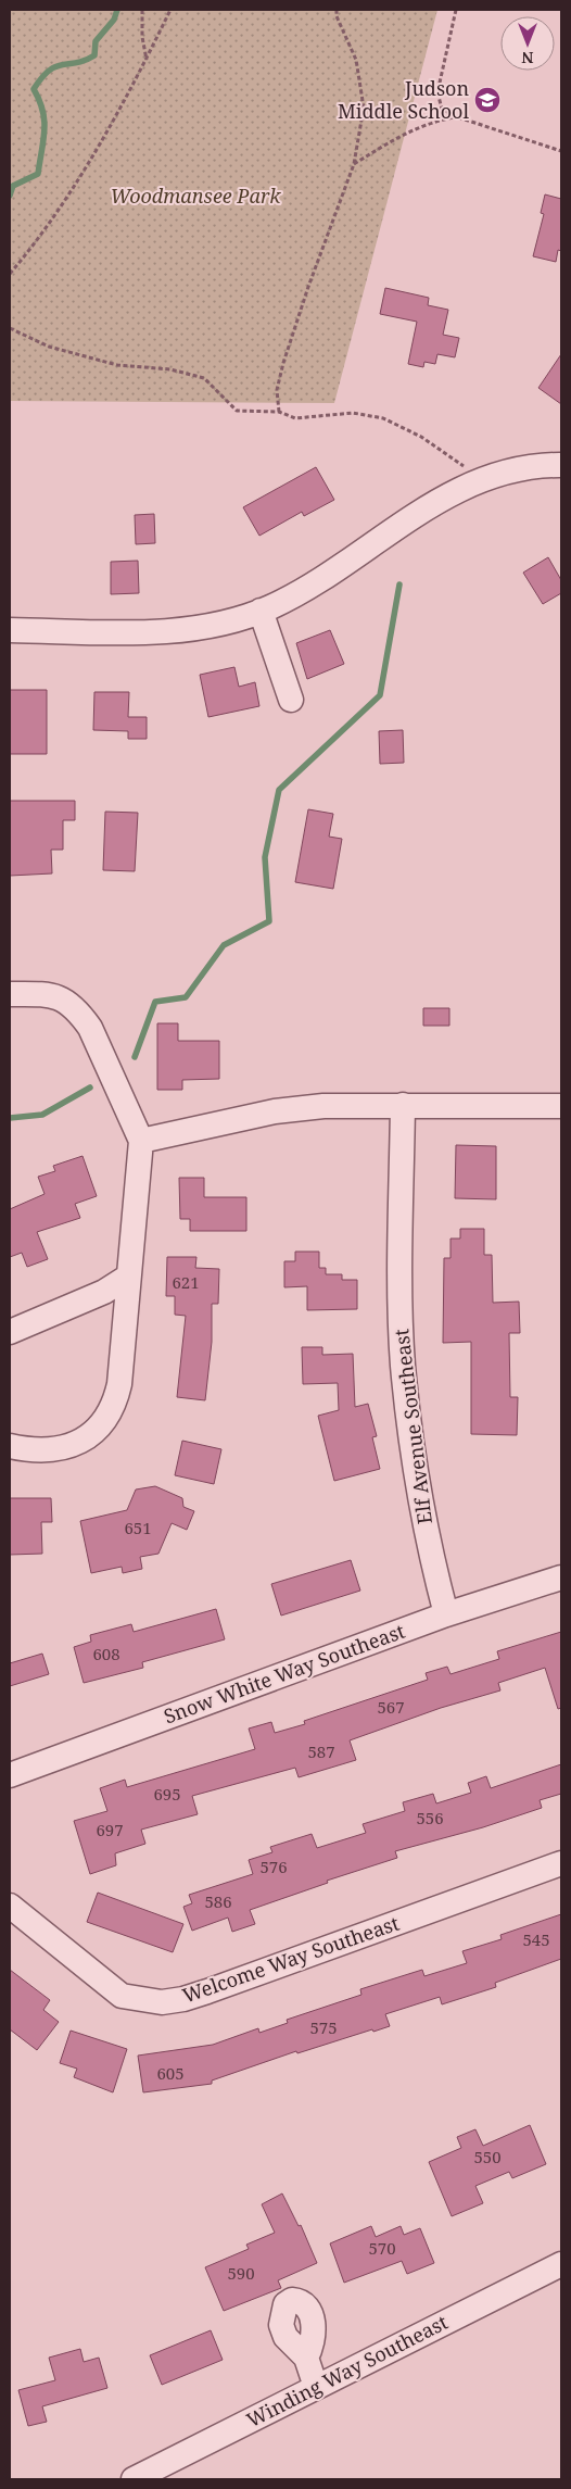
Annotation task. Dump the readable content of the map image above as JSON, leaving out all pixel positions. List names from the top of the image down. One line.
{"streets":{"street":["Elf Avenue Southeast","Snow White Way Southeast","Welcome Way Southeast","Winding Way Southeast"]},"crossings":[["Elf Avenue Southeast","Snow White Way Southeast"]],"parks":["Woodmansee Park"],"places":{"school or university":["Judson Middle School"]},"house_numbers":["621","651","608","567","587","695","556","697","576","586","545","575","605","550","570","590"],"north":"bottom"}
